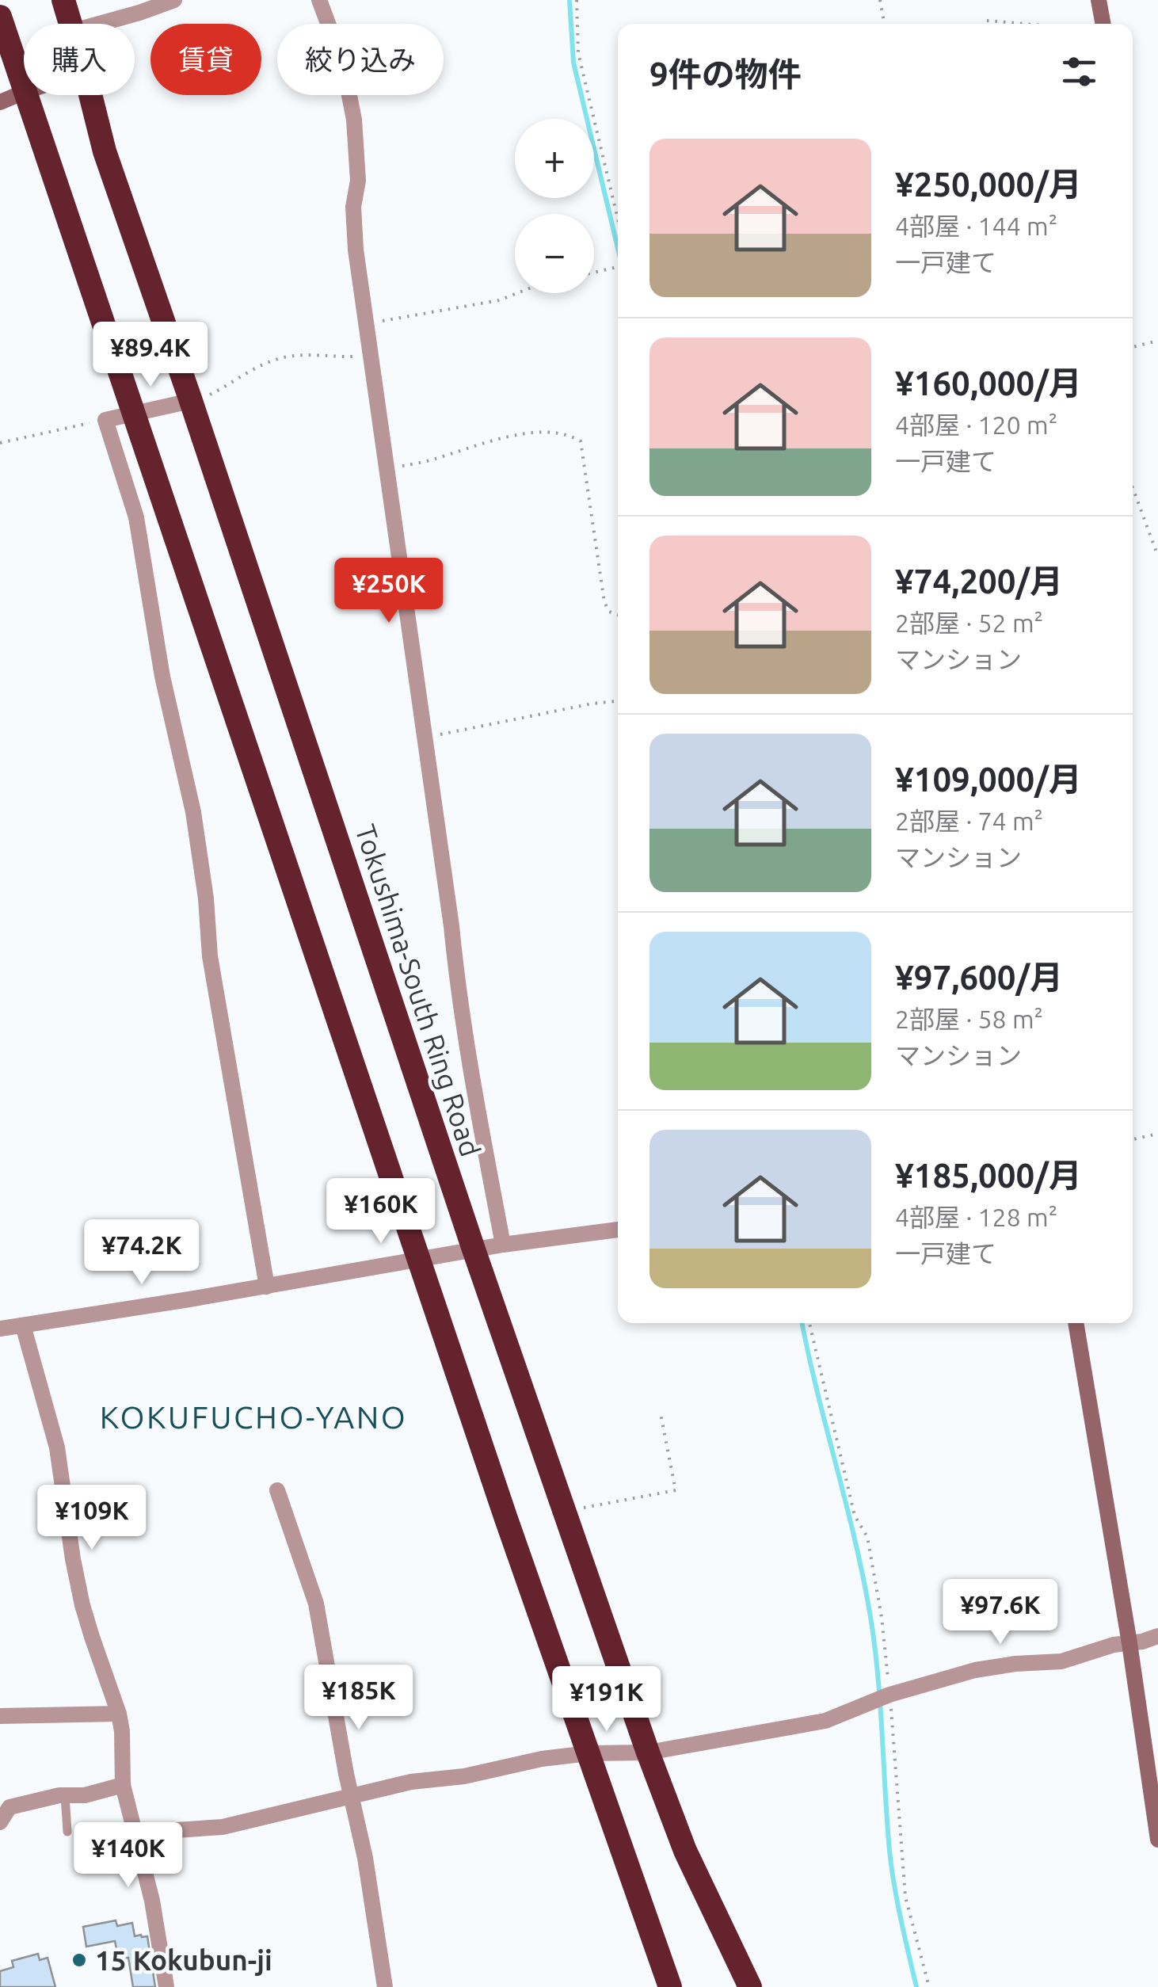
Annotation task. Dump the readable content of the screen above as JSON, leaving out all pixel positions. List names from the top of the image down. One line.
{"streets":{"highway":["Tokushima-South Ring Road"]},"districts":["KOKUFUCHO-YANO"],"places":["15 Kokubun-ji"],"page":{"chip":["購入","賃貸","絞り込み"],"heading":"9件の物件","map_buttons":["+","−"],"list":[{"name":"¥250,000/月","note":"4部屋 · 144 m² · 一戸建て"},{"name":"¥160,000/月","note":"4部屋 · 120 m² · 一戸建て"},{"name":"¥74,200/月","note":"2部屋 · 52 m² · マンション"},{"name":"¥109,000/月","note":"2部屋 · 74 m² · マンション"},{"name":"¥97,600/月","note":"2部屋 · 58 m² · マンション"},{"name":"¥185,000/月","note":"4部屋 · 128 m² · 一戸建て"}],"price":["¥89.4K","¥250K","¥160K","¥74.2K","¥109K","¥97.6K","¥185K","¥191K","¥140K"]}}
